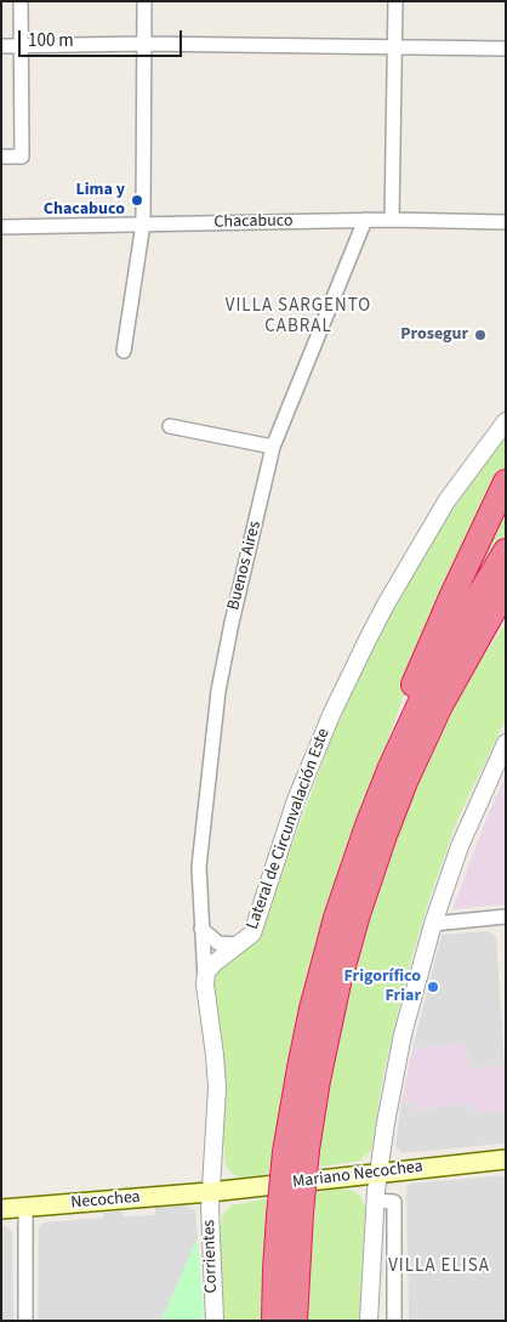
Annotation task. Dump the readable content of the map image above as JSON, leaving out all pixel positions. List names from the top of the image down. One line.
{"streets":{"main road":["Mariano Necochea","Necochea"],"street":["Chacabuco","Buenos Aires","Lateral de Circunvalación Este","Corrientes"]},"crossings":[["Chacabuco","Buenos Aires"],["Buenos Aires","Lateral de Circunvalación Este"],["Mariano Necochea","Necochea"],["Mariano Necochea","Corrientes"],["Necochea","Corrientes"]],"districts":["VILLA SARGENTO CABRAL","VILLA ELISA"],"places":["Lima y Chacabuco","Prosegur","Frigorífico Friar"],"scale_bar":"100 m"}
